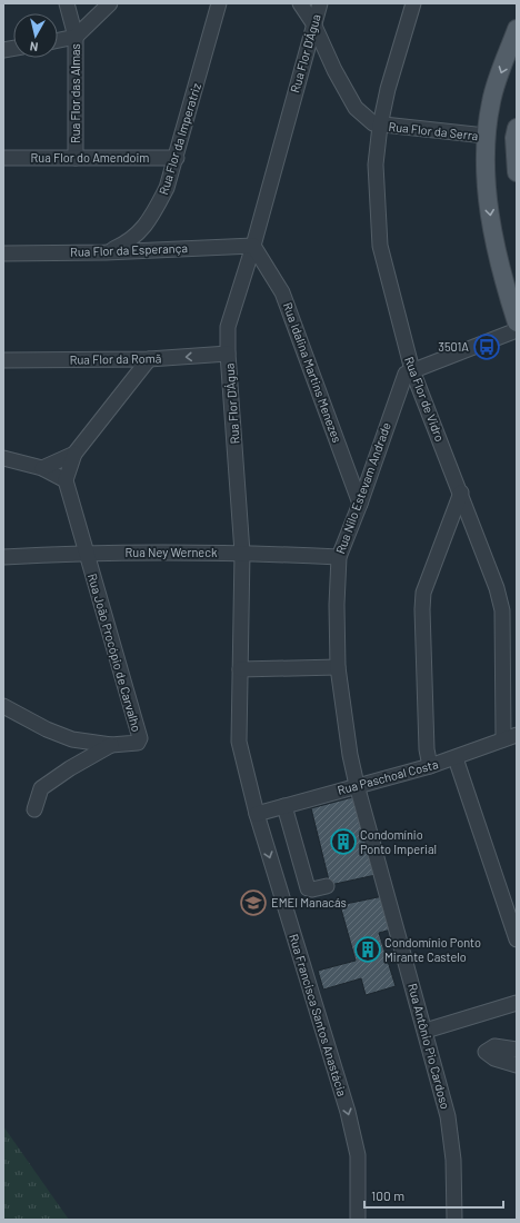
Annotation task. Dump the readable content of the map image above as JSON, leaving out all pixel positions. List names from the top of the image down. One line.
{"streets":{"street":["Rua Flor D'Água","Rua Flor das Almas","Rua Flor da Serra","Rua Flor da Imperatriz","Rua Flor do Amendoim","Rua Flor da Esperança","Rua Flor da Romã","Rua Idalina Martins Menezes","Rua Flor de Vidro","Rua Nilo Estevam Andrade","Rua Ney Werneck","Rua João Procópio de Carvalho","Rua Paschoal Costa","Rua Francisca Santos Anastácia","Rua Antônio Pio Cardoso"]},"crossings":[["Rua Flor D'Água","Rua Flor da Esperança"],["Rua Flor D'Água","Rua Flor da Romã"],["Rua Flor D'Água","Rua Idalina Martins Menezes"],["Rua Flor D'Água","Rua Ney Werneck"],["Rua Flor D'Água","Rua Paschoal Costa"],["Rua Flor D'Água","Rua Francisca Santos Anastácia"],["Rua Flor das Almas","Rua Flor do Amendoim"],["Rua Flor da Serra","Rua Flor de Vidro"],["Rua Flor da Imperatriz","Rua Flor do Amendoim"],["Rua Flor da Imperatriz","Rua Flor da Esperança"],["Rua Flor da Esperança","Rua Idalina Martins Menezes"],["Rua Idalina Martins Menezes","Rua Nilo Estevam Andrade"],["Rua Flor de Vidro","Rua Nilo Estevam Andrade"],["Rua Flor de Vidro","Rua Paschoal Costa"],["Rua Nilo Estevam Andrade","Rua Ney Werneck"],["Rua Nilo Estevam Andrade","Rua Antônio Pio Cardoso"],["Rua Ney Werneck","Rua João Procópio de Carvalho"],["Rua Paschoal Costa","Rua Francisca Santos Anastácia"],["Rua Paschoal Costa","Rua Antônio Pio Cardoso"]],"one_way":["Rua Flor da Romã","Rua Francisca Santos Anastácia"],"places":{"bus stop":["3501A"],"building":["Condomínio Ponto Imperial","Condomínio Ponto Mirante Castelo"],"school or university":["EMEI Manacás"]},"scale_bar":"100 m","north":"bottom"}
